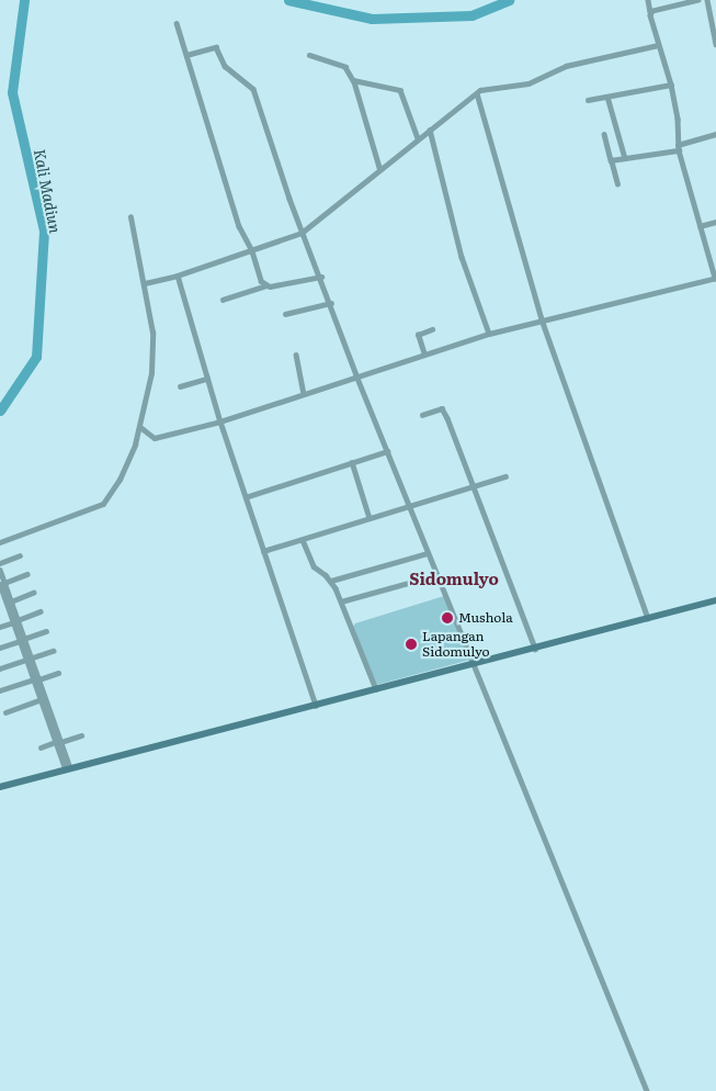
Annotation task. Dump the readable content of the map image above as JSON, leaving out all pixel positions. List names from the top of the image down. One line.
{"districts":["Sidomulyo"],"water":["Kali Madiun"],"places":["Mushola","Lapangan Sidomulyo"]}
